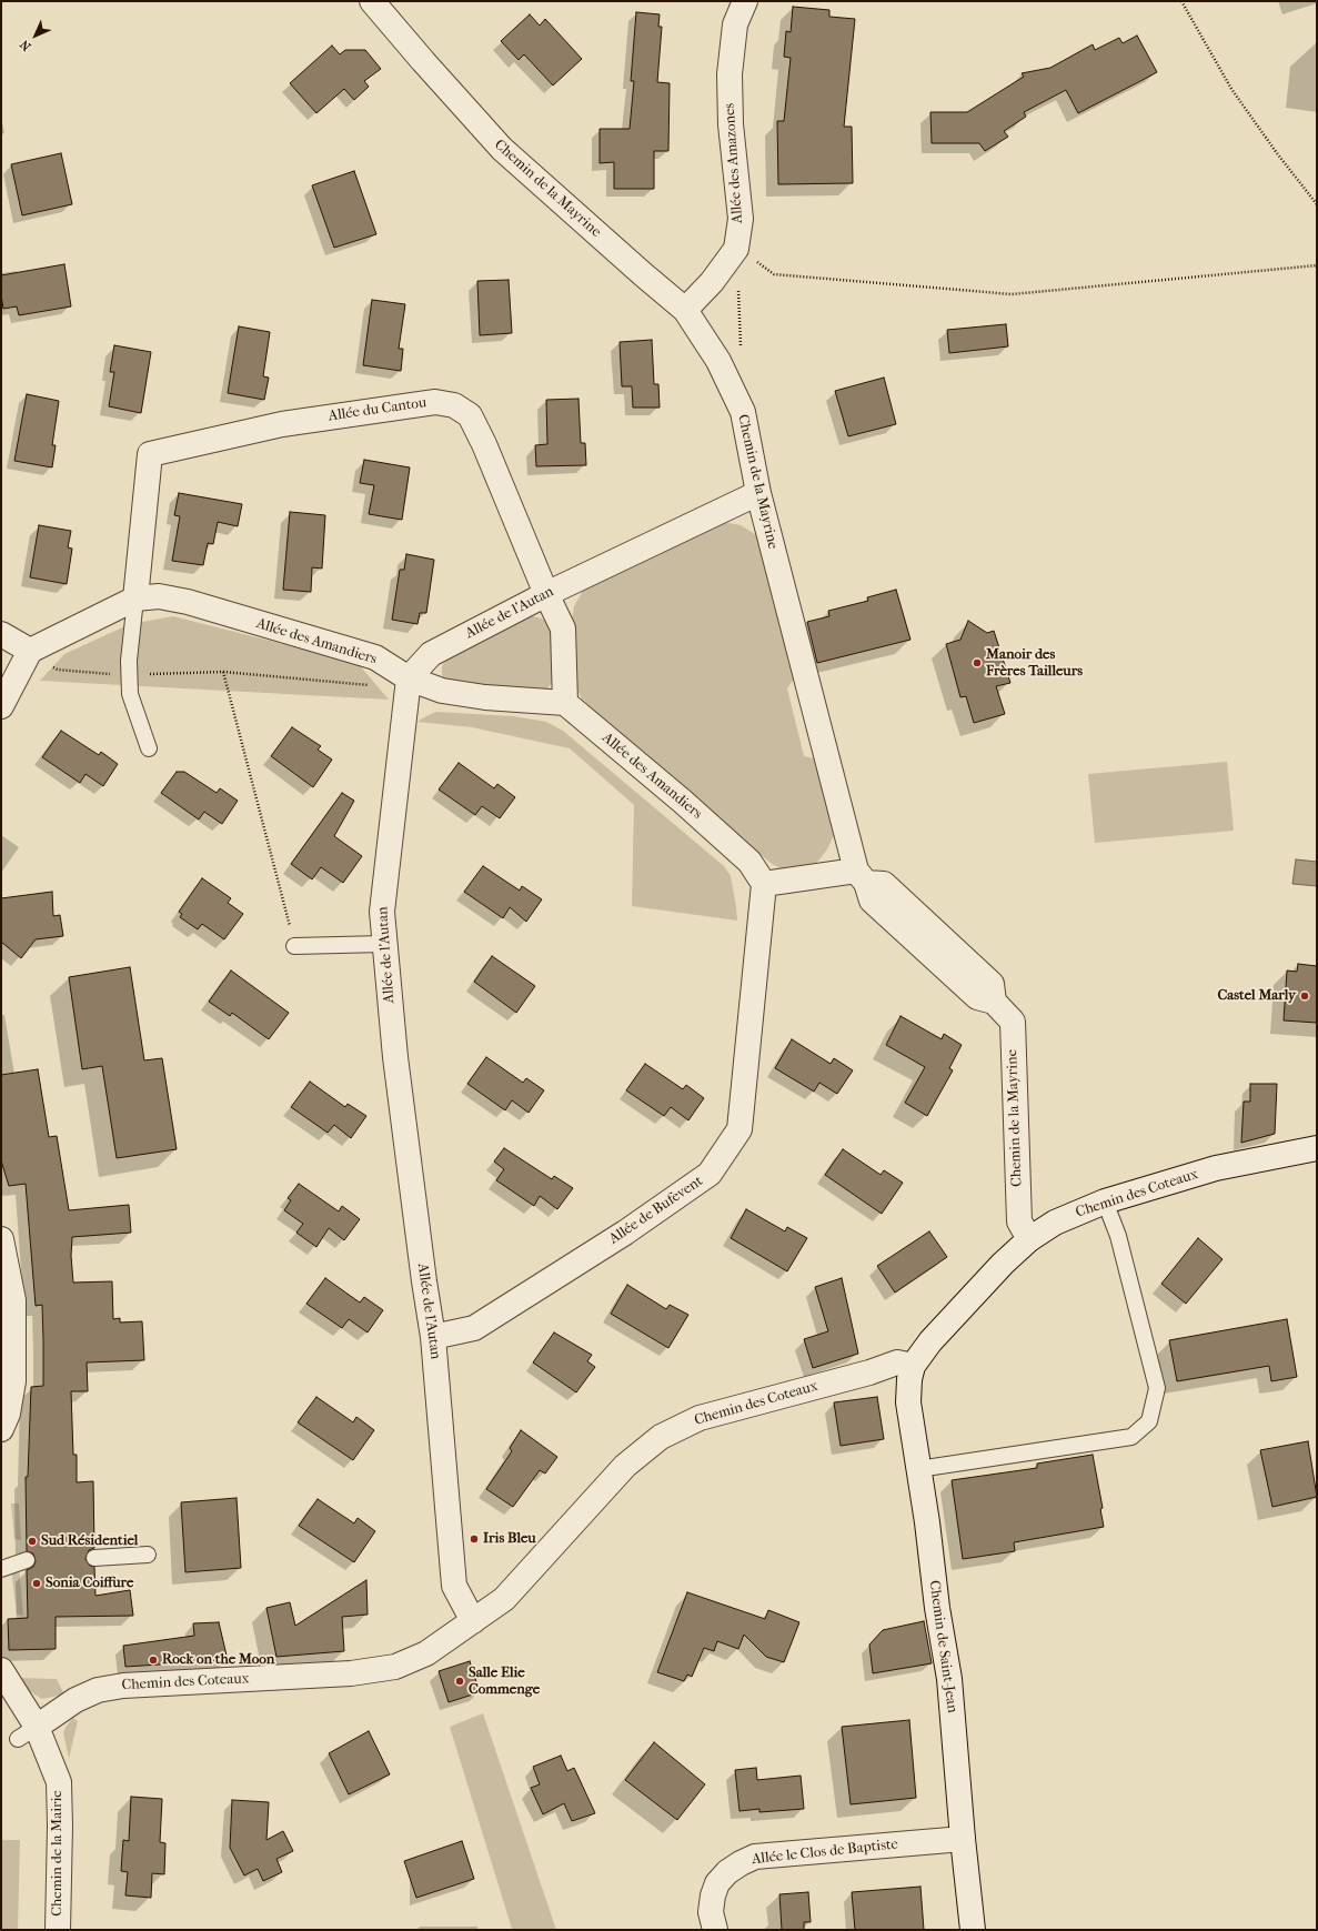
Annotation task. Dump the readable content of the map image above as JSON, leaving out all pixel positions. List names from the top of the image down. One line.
{"streets":{"street":["Allée des Amazones","Chemin de la Mayrine","Allée du Cantou","Allée de l'Autan","Allée des Amandiers","Chemin des Coteaux","Allée de Bufevent","Chemin de Saint-Jean","Allée le Clos de Baptiste","Chemin de la Mairie"]},"crossings":[["Allée des Amazones","Chemin de la Mayrine"],["Chemin de la Mayrine","Allée de l'Autan"],["Chemin de la Mayrine","Chemin des Coteaux"],["Allée du Cantou","Allée de l'Autan"],["Allée du Cantou","Allée des Amandiers"],["Allée de l'Autan","Allée des Amandiers"],["Allée de l'Autan","Chemin des Coteaux"],["Allée de l'Autan","Allée de Bufevent"],["Allée des Amandiers","Allée de Bufevent"],["Chemin des Coteaux","Chemin de Saint-Jean"],["Chemin des Coteaux","Chemin de la Mairie"],["Chemin de Saint-Jean","Allée le Clos de Baptiste"]],"places":["Manoir des Frères Tailleurs","Castel Marly","Iris Bleu","Sud Résidentiel","Sonia Coiffure","Rock on the Moon","Salle Elie Commenge"],"north":"bottom left"}
